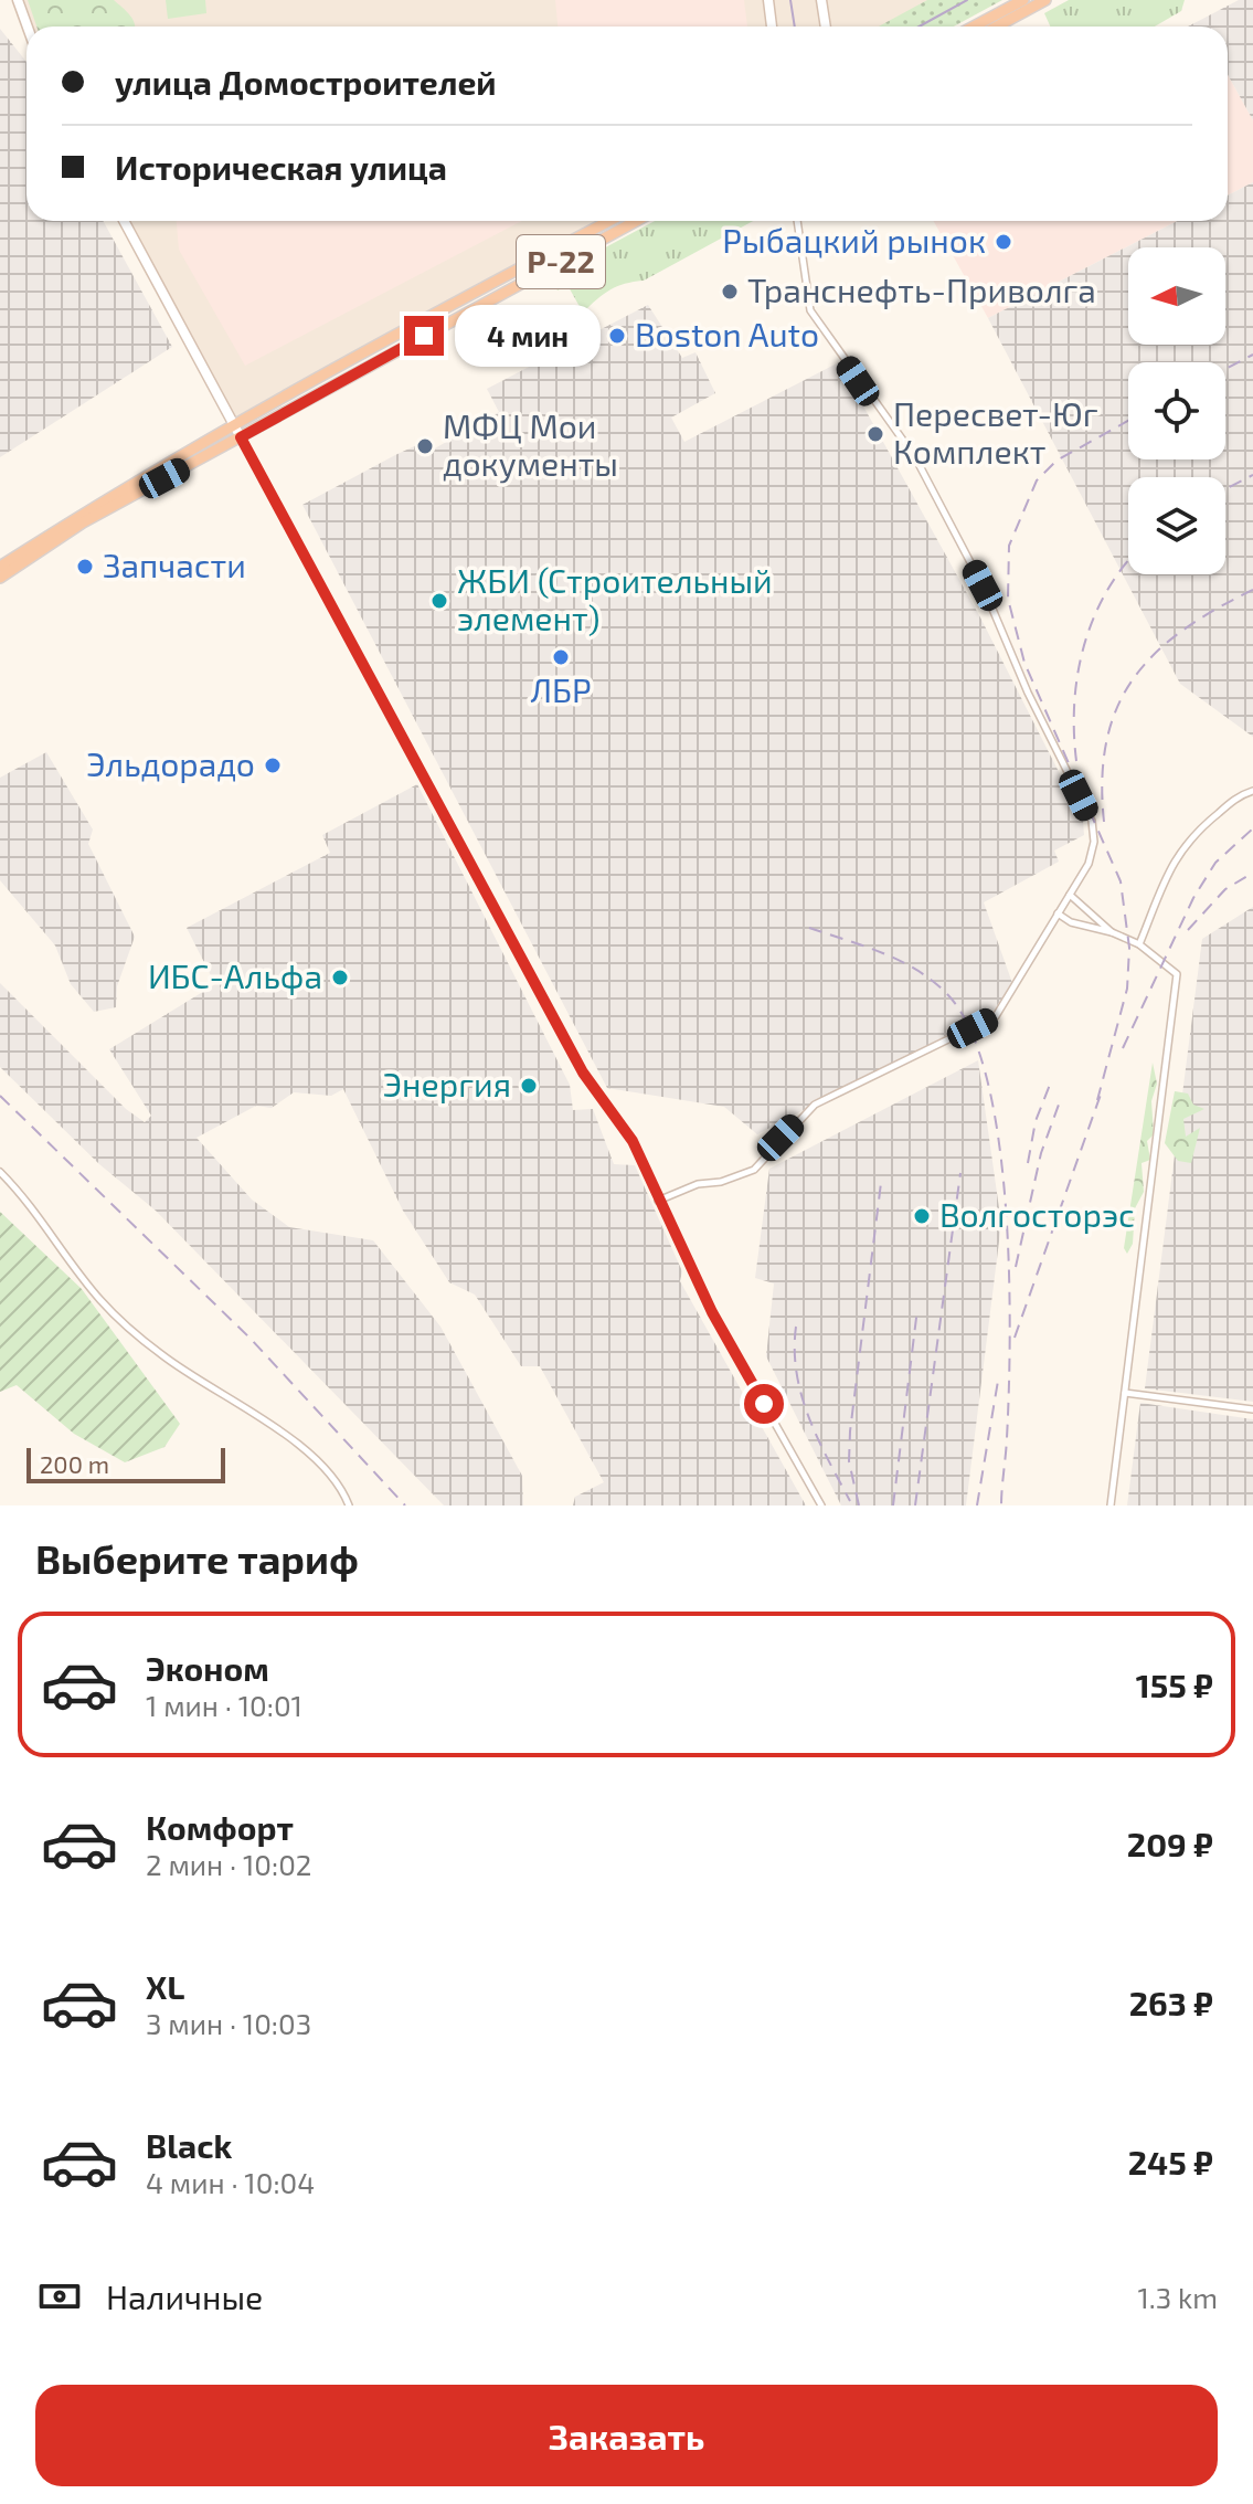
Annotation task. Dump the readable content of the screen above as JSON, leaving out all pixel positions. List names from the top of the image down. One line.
{"streets":{"highway":["Р-22"]},"places":["Рыбацкий рынок","Транснефть-Приволга","Boston Auto","Пересвет-Юг Комплект","МФЦ Мои документы","Запчасти","ЖБИ (Строительный элемент)","ЛБР","Эльдорадо","ИБС-Альфа","Энергия","Волгосторэс"],"scale_bar":"200 m","north":"left","page":{"banner":["улица Домостроителей","Историческая улица"],"bubble":"4 мин","scale":"200 m","heading":"Выберите тариф","list":[{"name":"Эконом","note":"1 мин · 10:01","value":"155 ₽"},{"name":"Комфорт","note":"2 мин · 10:02","value":"209 ₽"},{"name":"XL","note":"3 мин · 10:03","value":"263 ₽"},{"name":"Black","note":"4 мин · 10:04","value":"245 ₽"}],"pay":["Наличные","1.3 km"],"buttons":"Заказать"}}
